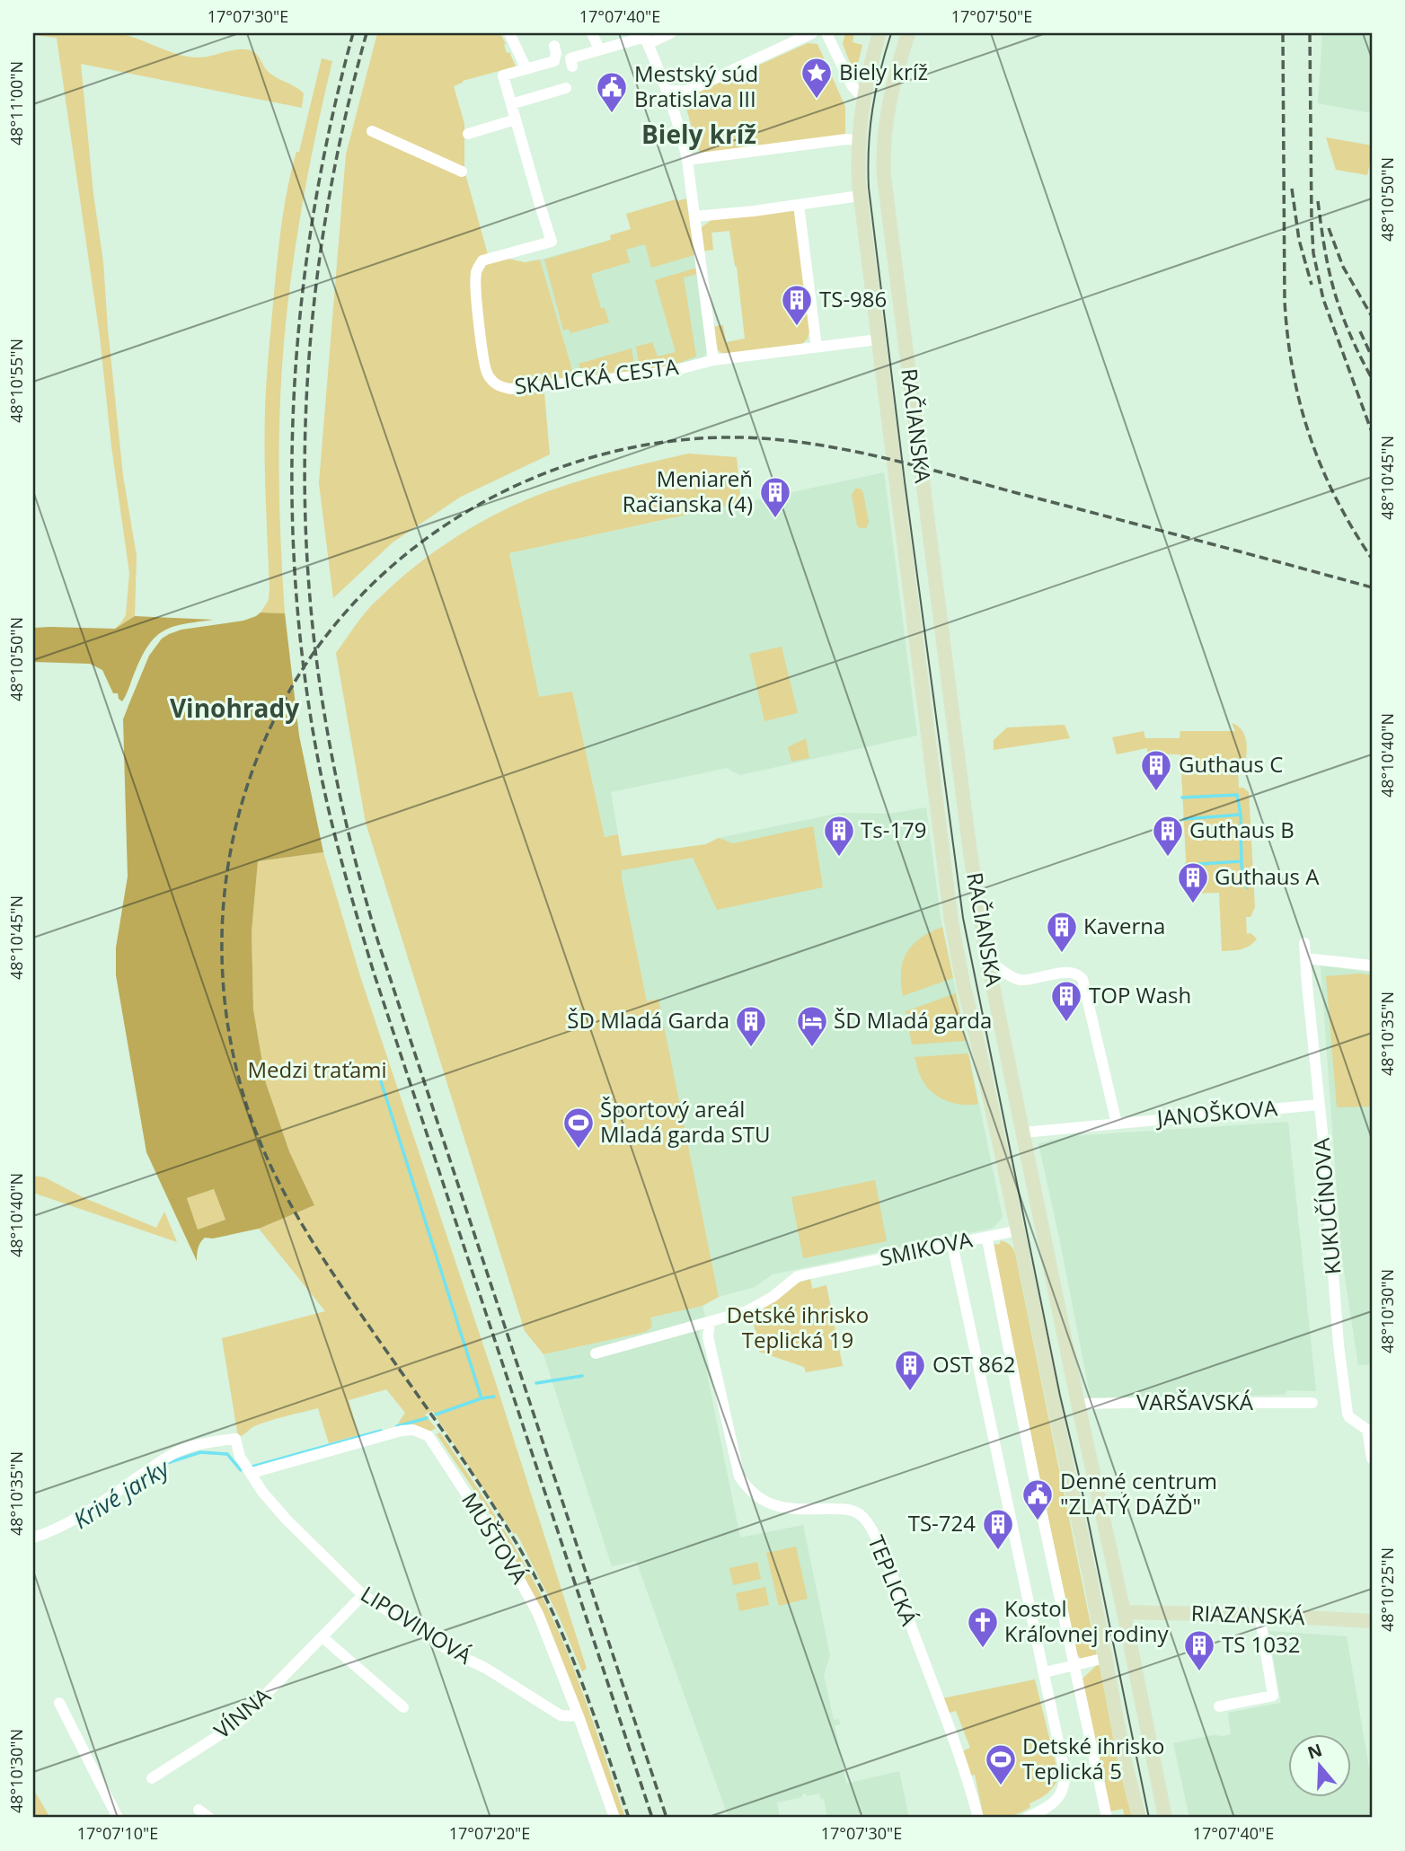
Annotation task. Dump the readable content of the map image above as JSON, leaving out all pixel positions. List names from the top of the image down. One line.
{"streets":{"main road":["RAČIANSKA","RIAZANSKÁ"],"street":["SKALICKÁ CESTA","JANOŠKOVA","KUKUČÍNOVA","SMIKOVA","VARŠAVSKÁ","MUŠTOVÁ","TEPLICKÁ","LIPOVINOVÁ","VÍNNA"]},"crossings":[["SKALICKÁ CESTA","RAČIANSKA"],["RAČIANSKA","JANOŠKOVA"],["RAČIANSKA","SMIKOVA"],["RAČIANSKA","VARŠAVSKÁ"],["RAČIANSKA","RIAZANSKÁ"],["JANOŠKOVA","KUKUČÍNOVA"],["SMIKOVA","TEPLICKÁ"],["MUŠTOVÁ","LIPOVINOVÁ"],["LIPOVINOVÁ","VÍNNA"]],"districts":["Biely kríž","Vinohrady"],"water":["Krivé jarky"],"parks":["Medzi traťami","Detské ihrisko Teplická 19"],"places":{"place":["Biely kríž"],"public building":["Mestský súd Bratislava III","Denné centrum \"ZLATÝ DÁŽĎ\""],"building":["TS-986","Meniareň Račianska (4)","Guthaus C","Ts-179","Guthaus B","Guthaus A","Kaverna","TOP Wash","ŠD Mladá Garda","OST 862","TS-724","TS 1032"],"hotel":["ŠD Mladá garda"],"sports":["Športový areál Mladá garda STU","Detské ihrisko Teplická 5"],"church":["Kostol Kráľovnej rodiny"]},"north":"top","coordinates":["17°07'30\"E","17°07'40\"E","17°07'50\"E","48°11'00\"N","48°10'50\"N","48°10'55\"N","48°10'45\"N","48°10'40\"N","48°10'35\"N","48°10'30\"N","48°10'25\"N","17°07'10\"E","17°07'20\"E"]}
